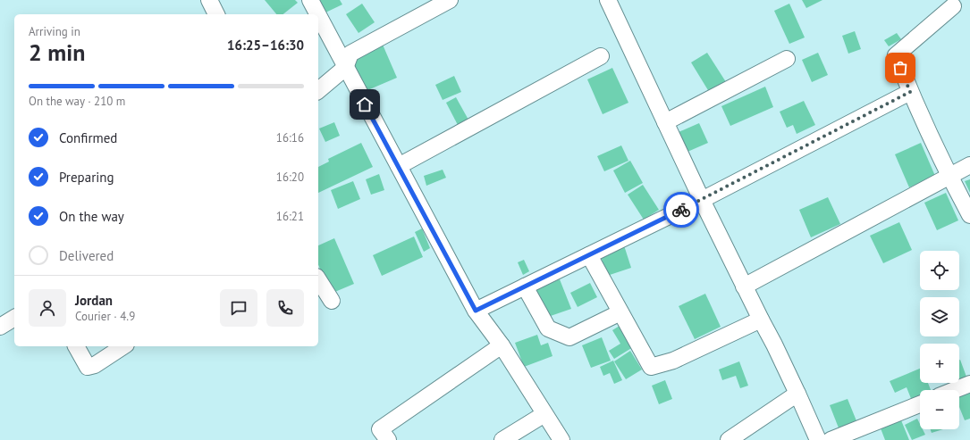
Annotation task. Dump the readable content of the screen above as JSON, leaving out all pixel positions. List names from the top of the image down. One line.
{"page":{"heading":["2 min","Arriving in","16:25–16:30"],"panel":["Jordan","Courier · 4.9"],"bar":"On the way · 210 m","list":[["Confirmed","16:16"],["Preparing","16:20"],["On the way","16:21"],"Delivered"],"map_buttons":["+","−"]}}
